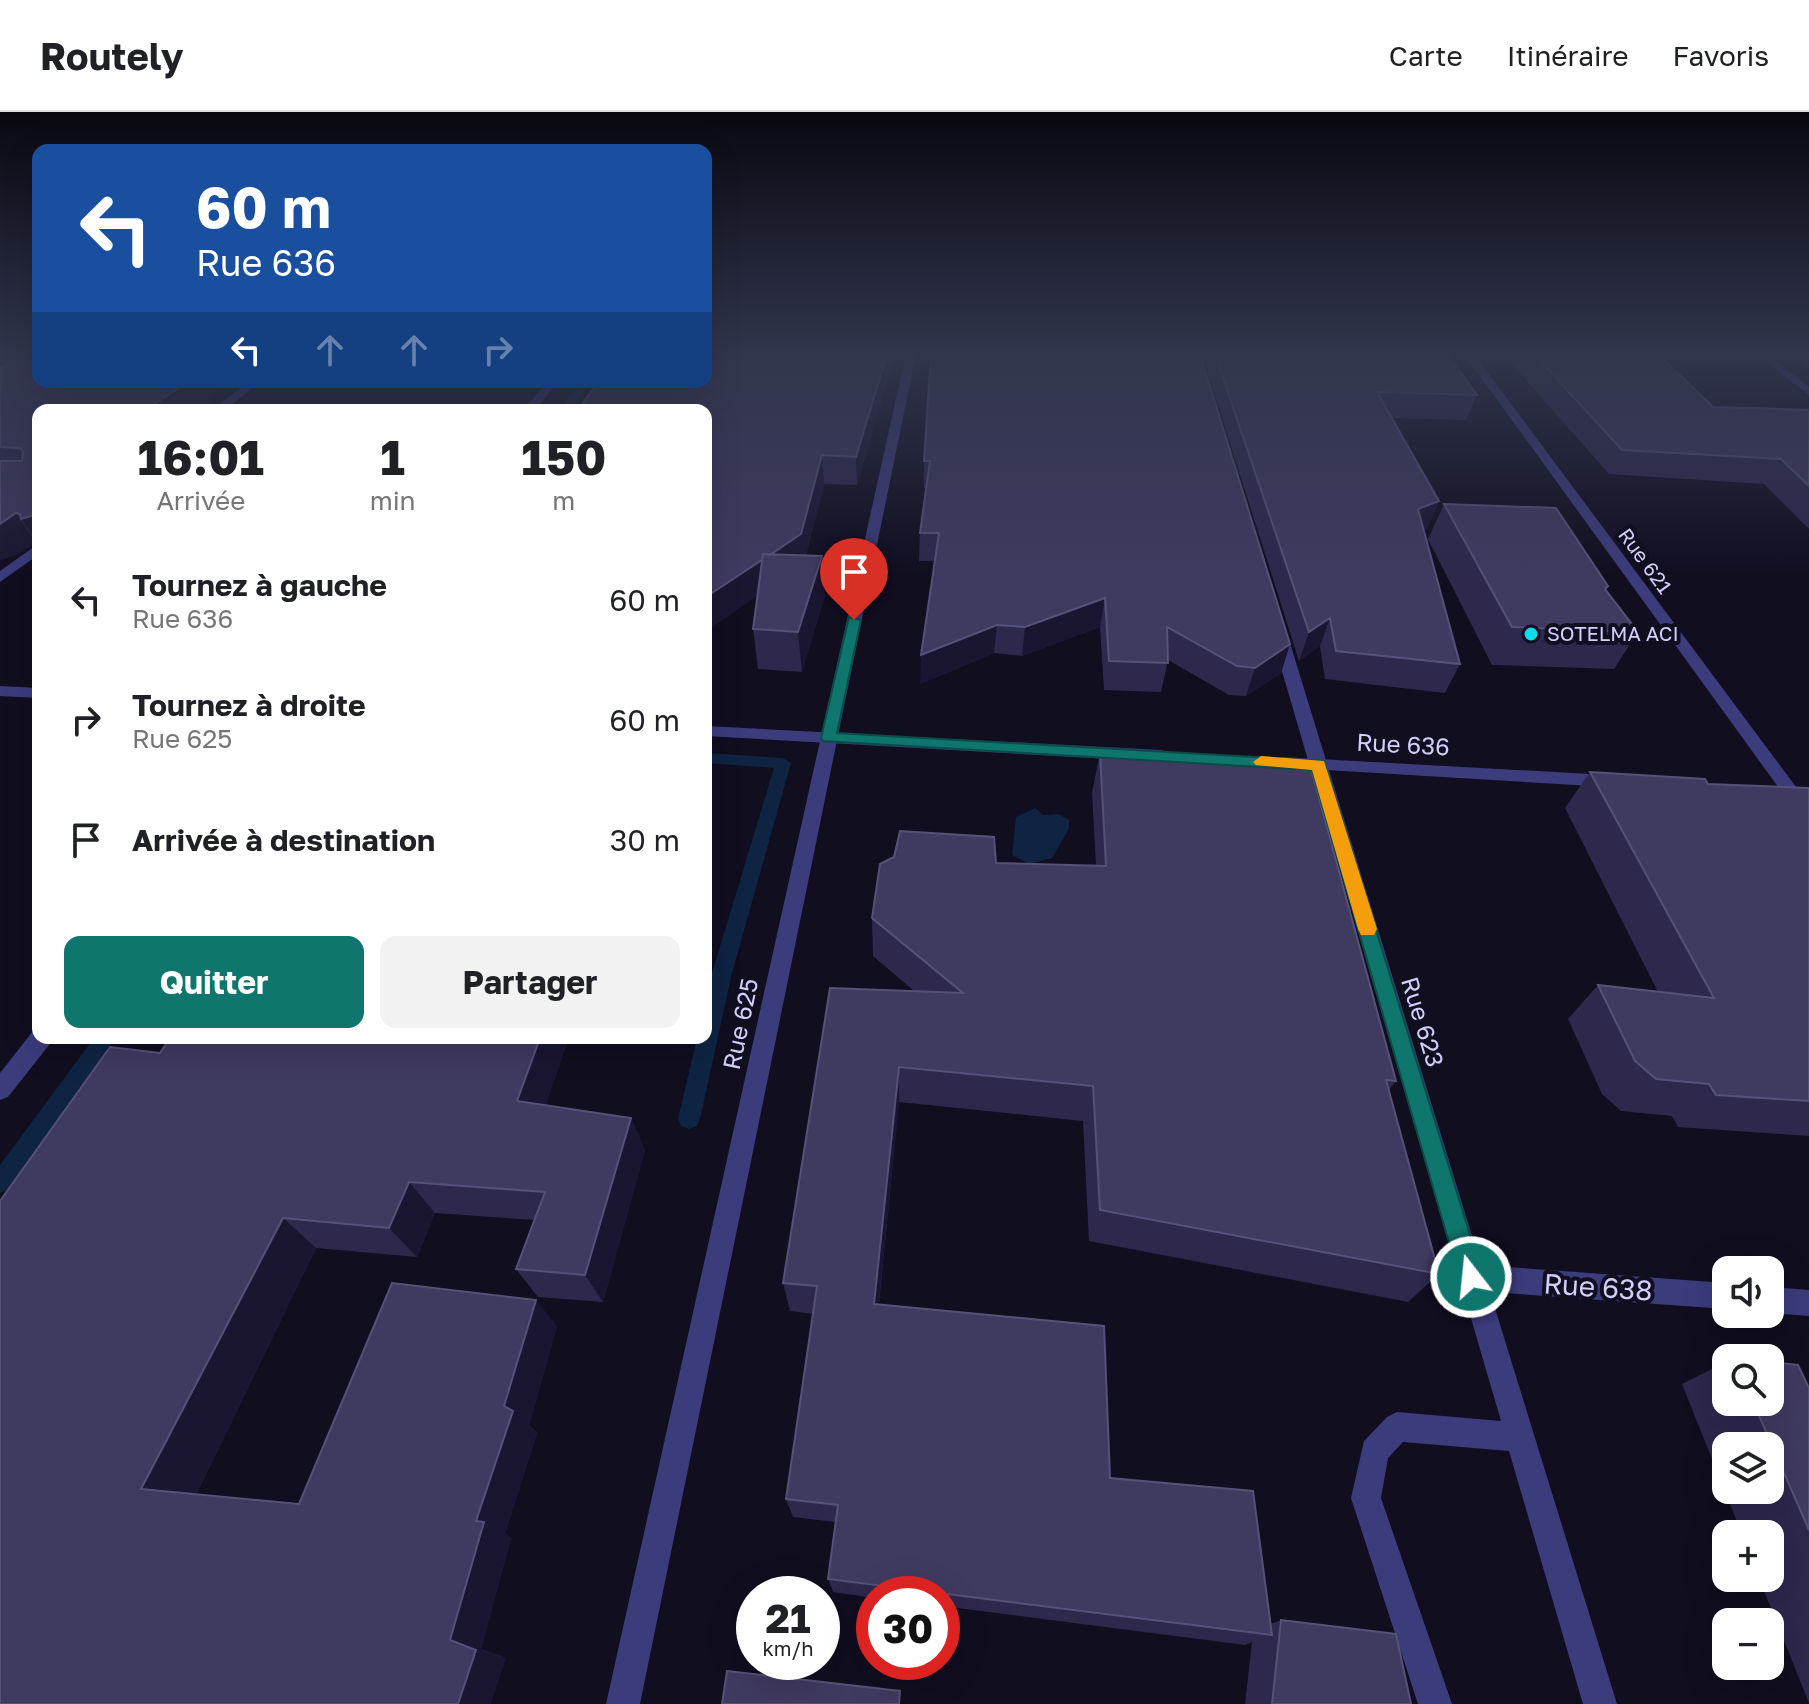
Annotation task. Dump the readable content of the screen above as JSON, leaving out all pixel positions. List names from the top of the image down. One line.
{"streets":{"street":["Rue 621","Rue 636","Rue 623","Rue 625","Rue 638"]},"crossings":[["Rue 636","Rue 623"],["Rue 623","Rue 638"]],"places":["SOTELMA ACI"],"page":{"header":"Routely","nav":["Carte","Itinéraire","Favoris"],"turn":["60 m","Rue 636"],"eta":["16:01","Arrivée","1","min","150","m"],"list":[{"name":"Tournez à gauche","note":"Rue 636","value":"60 m"},{"name":"Tournez à droite","note":"Rue 625","value":"60 m"},{"name":"Arrivée à destination","value":"30 m"}],"buttons":["Quitter","Partager"],"map_buttons":["+","−"],"speed":"21 km/h","limit":"30"}}
